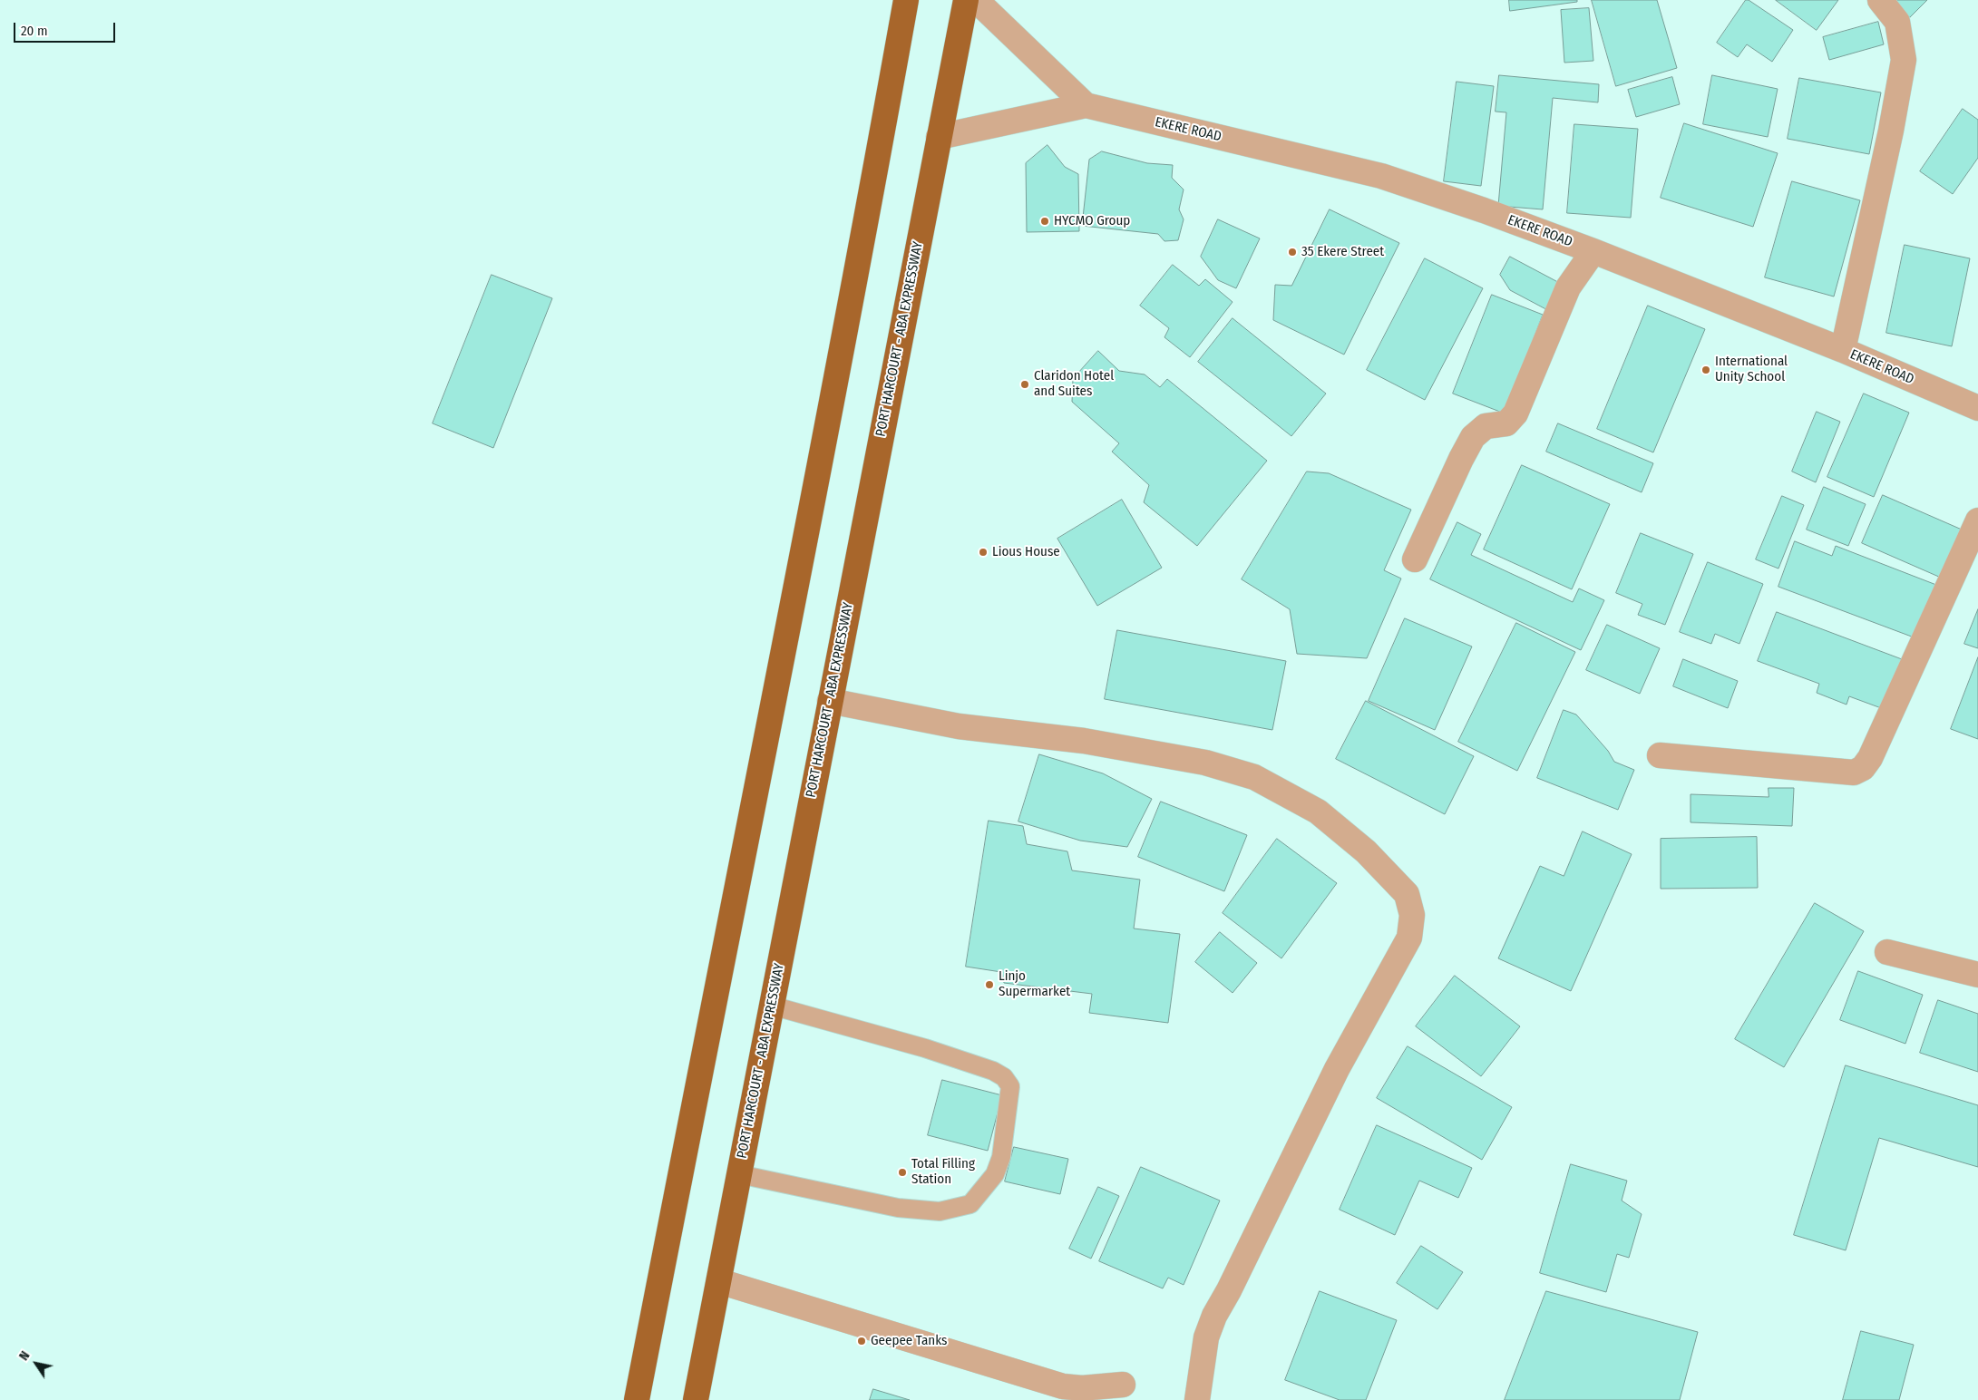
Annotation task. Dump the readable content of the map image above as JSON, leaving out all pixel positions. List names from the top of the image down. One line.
{"streets":{"highway":["PORT HARCOURT - ABA EXPRESSWAY"],"street":["EKERE ROAD"]},"crossings":[["EKERE ROAD","PORT HARCOURT - ABA EXPRESSWAY"]],"places":["HYCMO Group","35 Ekere Street","International Unity School","Claridon Hotel and Suites","Lious House","Linjo Supermarket","Total Filling Station","Geepee Tanks"],"scale_bar":"20 m","north":"top left"}
